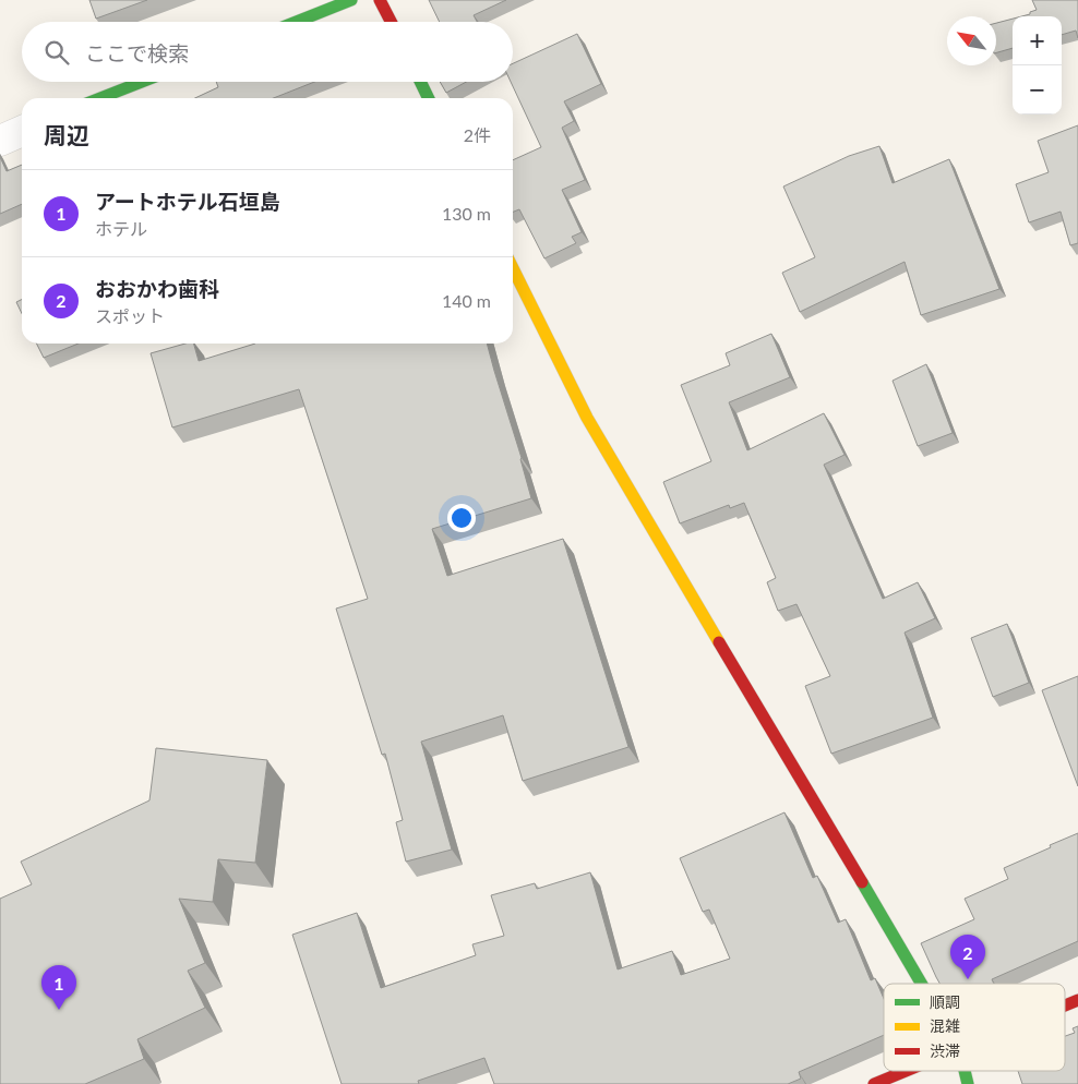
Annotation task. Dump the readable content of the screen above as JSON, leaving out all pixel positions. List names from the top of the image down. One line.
{"legend":["順調","混雑","渋滞"],"north":"top left","page":{"map_buttons":["+","−"],"search":"ここで検索","heading":["周辺","2件"],"list":[{"mark":"1","name":"アートホテル石垣島","note":"ホテル","value":"130 m"},{"mark":"2","name":"おおかわ歯科","note":"スポット","value":"140 m"}],"pins":["2","1"]}}
